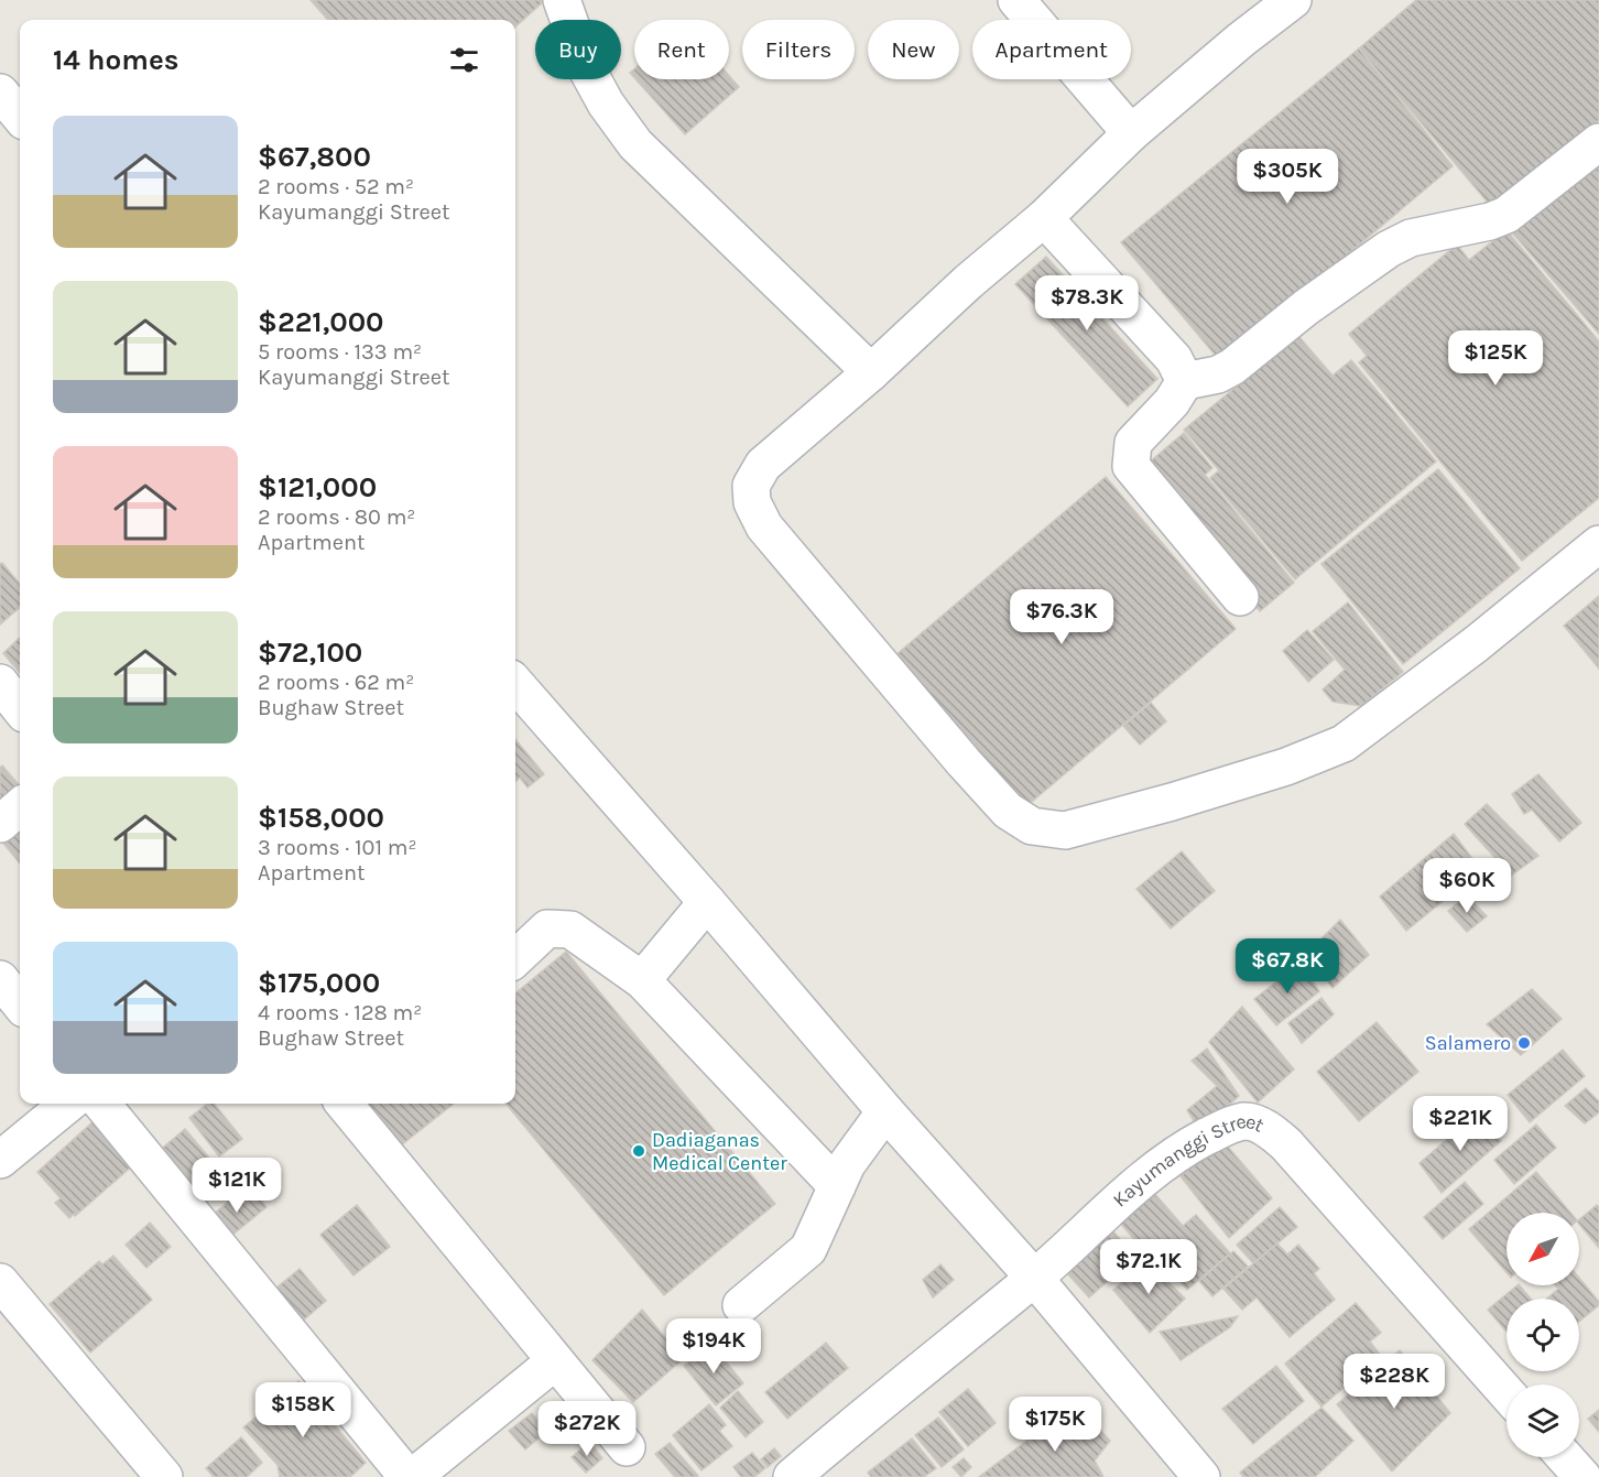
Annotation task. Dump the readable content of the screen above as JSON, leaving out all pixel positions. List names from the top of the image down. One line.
{"streets":{"street":["Kayumanggi Street"]},"places":["Salamero","Dadiaganas Medical Center"],"north":"bottom left","page":{"chip":["Buy","Rent","Filters","New","Apartment"],"heading":"14 homes","list":[{"name":"$67,800","note":"2 rooms · 52 m² · Kayumanggi Street"},{"name":"$221,000","note":"5 rooms · 133 m² · Kayumanggi Street"},{"name":"$121,000","note":"2 rooms · 80 m² · Apartment"},{"name":"$72,100","note":"2 rooms · 62 m² · Bughaw Street"},{"name":"$158,000","note":"3 rooms · 101 m² · Apartment"},{"name":"$175,000","note":"4 rooms · 128 m² · Bughaw Street"}],"price":["$305K","$78.3K","$125K","$76.3K","$60K","$67.8K","$221K","$121K","$72.1K","$194K","$228K","$158K","$175K","$272K"]}}
